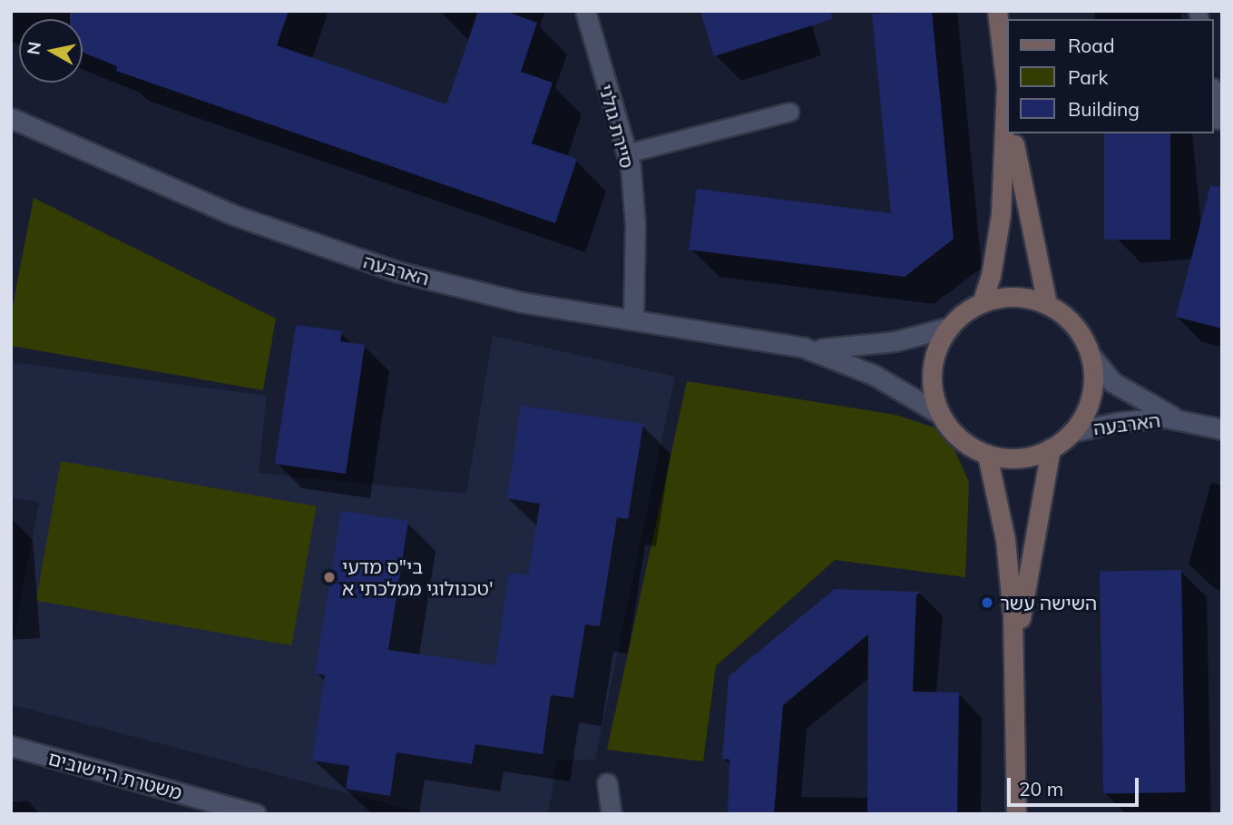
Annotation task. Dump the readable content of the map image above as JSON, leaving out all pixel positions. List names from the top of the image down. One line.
{"streets":{"street":["סיירת גולני","הארבעה","משטרת היישובים"]},"crossings":[["סיירת גולני","הארבעה"]],"places":["בי\"ס מדעי טכנולוגי ממלכתי א'","השישה עשר"],"legend":["Road","Park","Building"],"scale_bar":"20 m","north":"left"}
